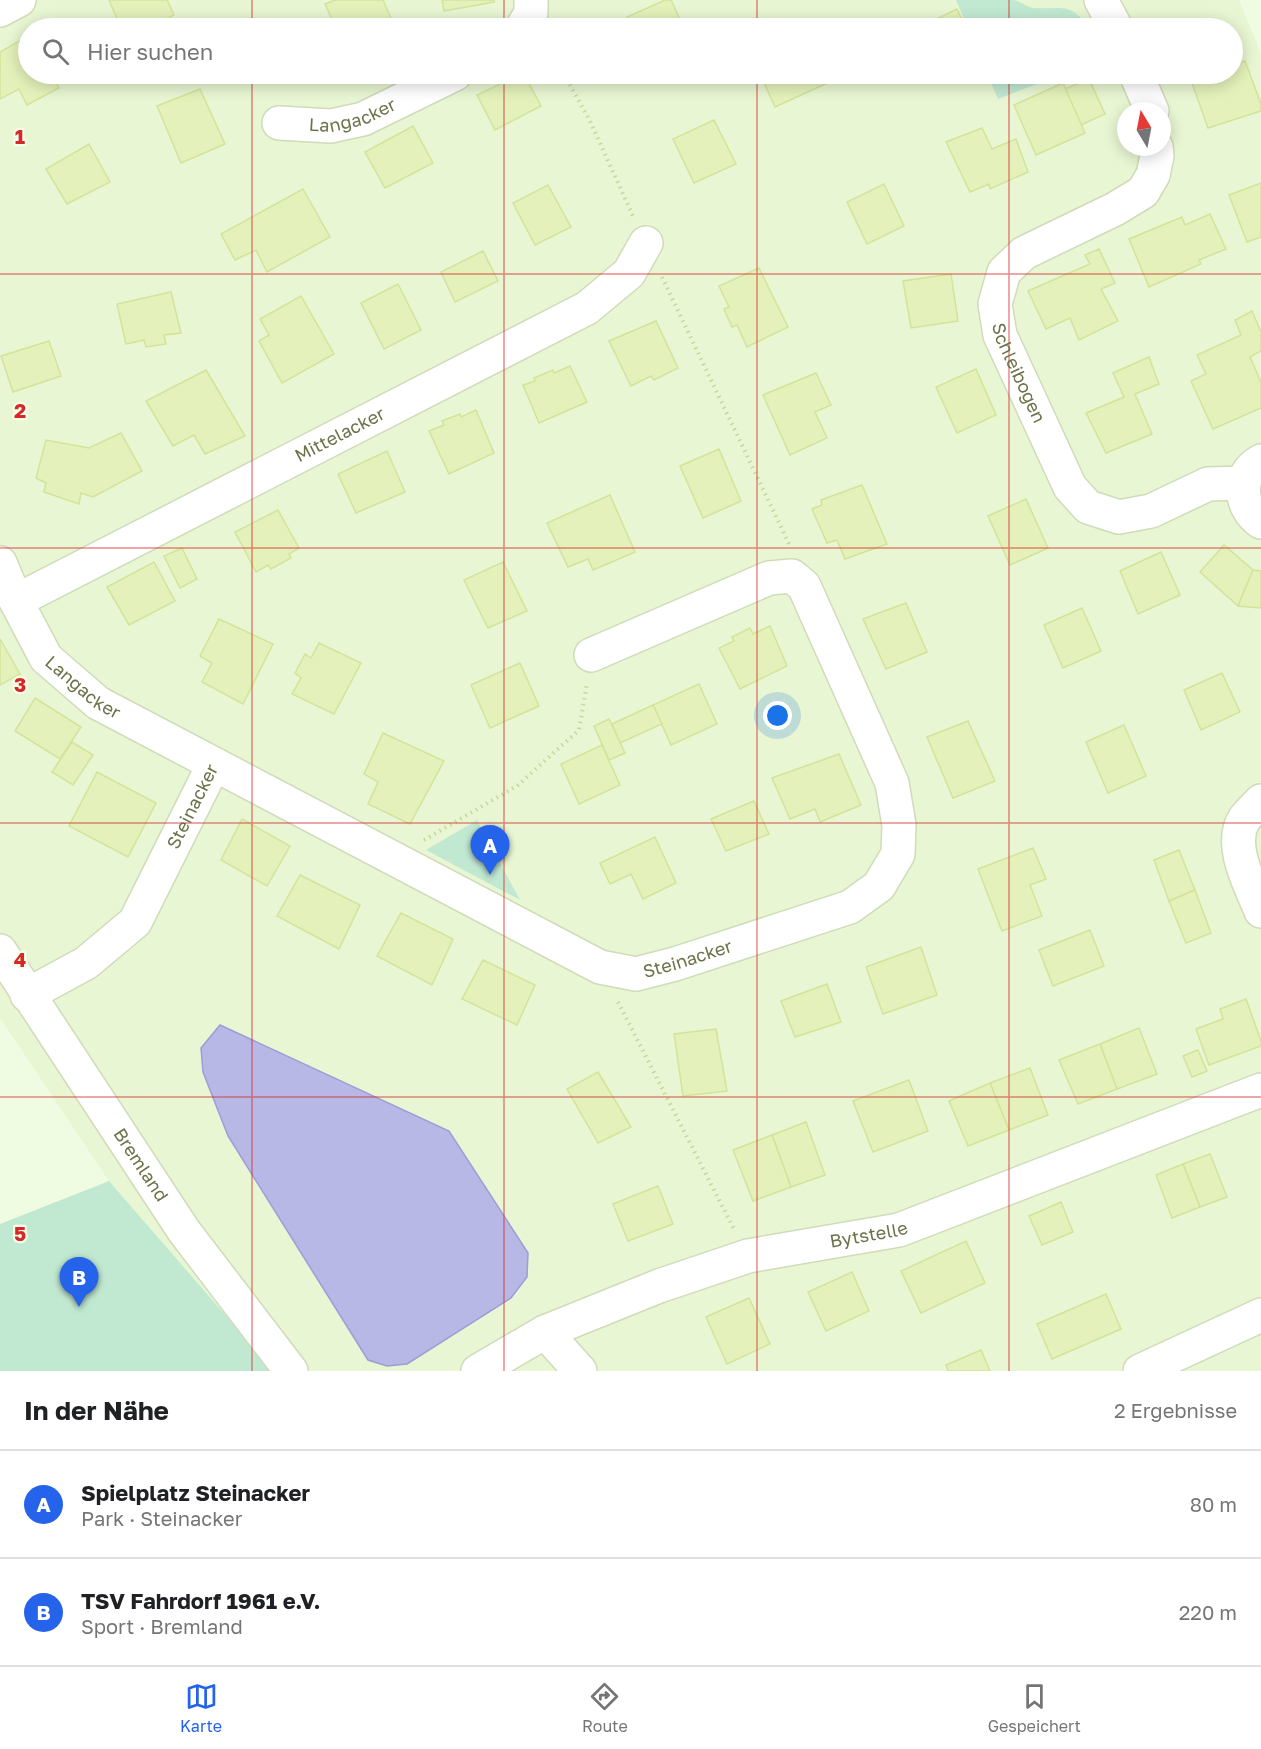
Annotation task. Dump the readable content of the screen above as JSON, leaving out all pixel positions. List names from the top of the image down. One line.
{"streets":{"street":["Langacker","Schleibogen","Mittelacker","Steinacker","Bremland","Bytstelle"]},"crossings":[["Langacker","Mittelacker"],["Langacker","Steinacker"],["Steinacker","Bremland"]],"north":"top","page":{"search":"Hier suchen","pins":["A","B"],"heading":["In der Nähe","2 Ergebnisse"],"list":[{"mark":"A","name":"Spielplatz Steinacker","note":"Park · Steinacker","value":"80 m"},{"mark":"B","name":"TSV Fahrdorf 1961 e.V.","note":"Sport · Bremland","value":"220 m"}],"nav":["Karte","Route","Gespeichert"]},"grid":{"rows":["1","2","3","4","5"]}}
